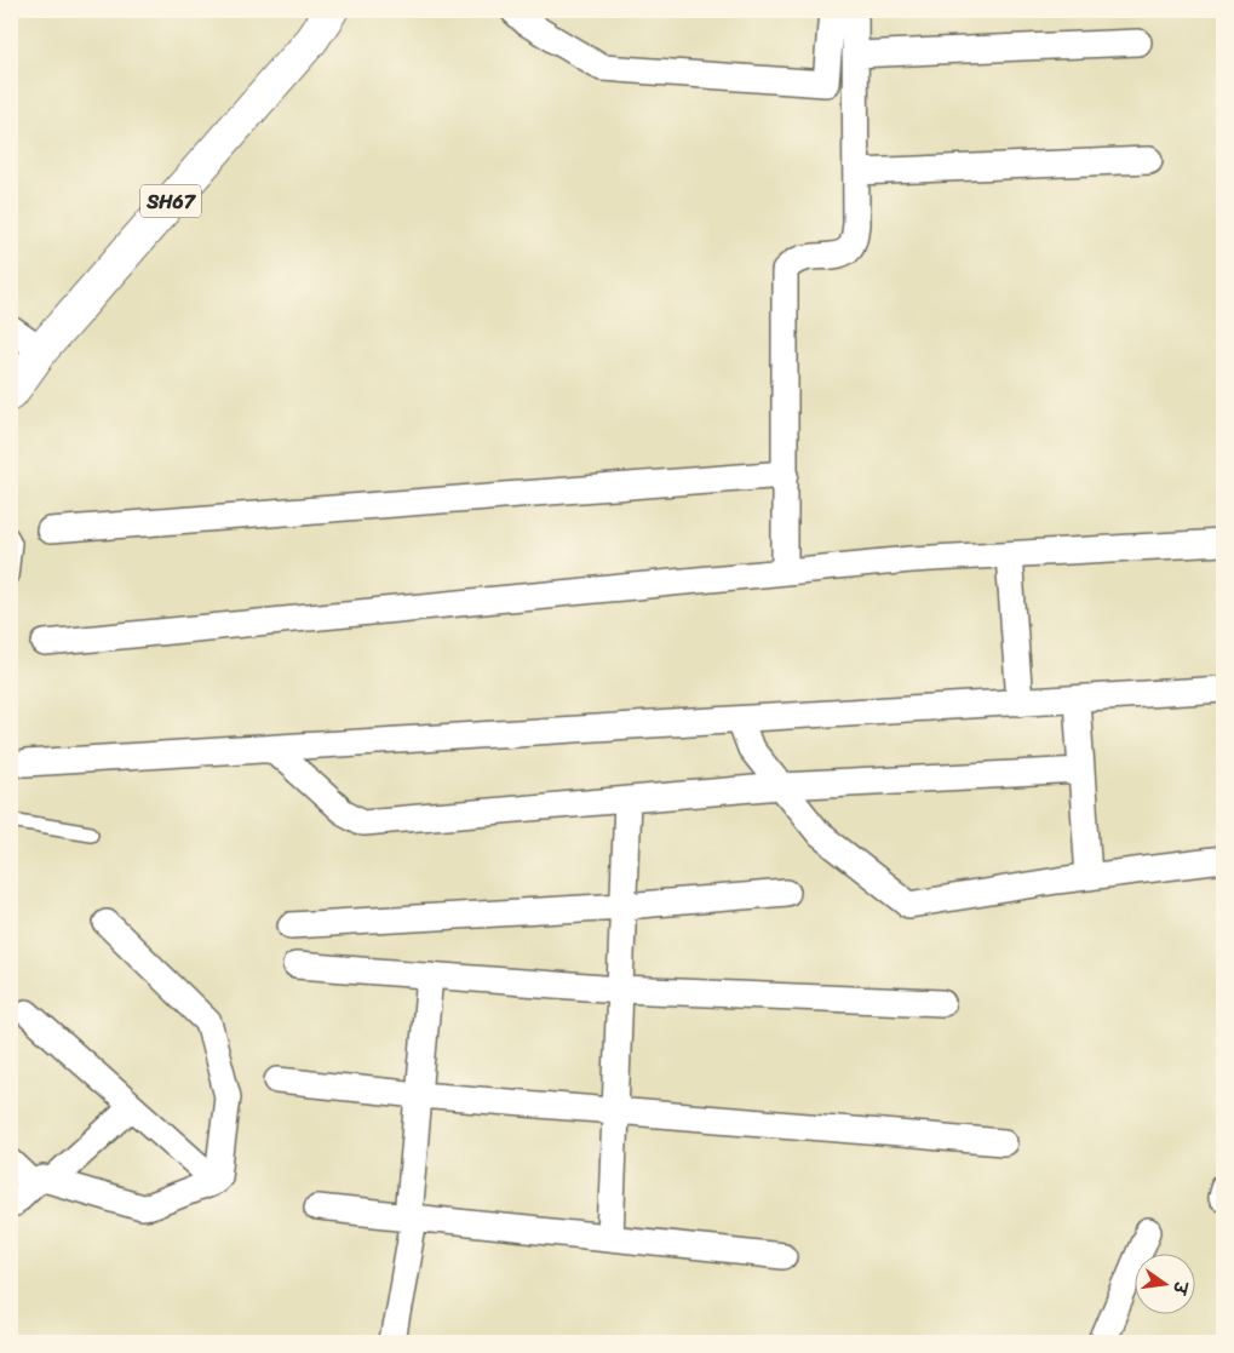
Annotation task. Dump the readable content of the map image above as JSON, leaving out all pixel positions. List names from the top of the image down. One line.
{"streets":{"main road":["SH67"]},"north":"right"}
